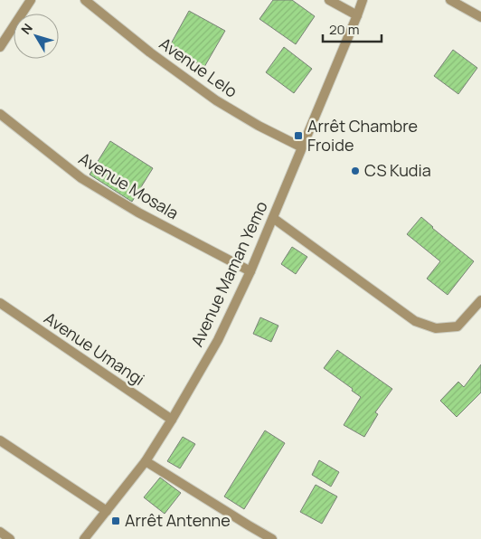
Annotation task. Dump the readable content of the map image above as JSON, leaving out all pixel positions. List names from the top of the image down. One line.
{"streets":{"street":["Avenue Lelo","Avenue Mosala","Avenue Maman Yemo","Avenue Umangi"]},"crossings":[["Avenue Lelo","Avenue Maman Yemo"],["Avenue Mosala","Avenue Maman Yemo"],["Avenue Maman Yemo","Avenue Umangi"]],"places":{"transit":["Arrêt Chambre Froide","Arrêt Antenne"],"other":["CS Kudia"]},"scale_bar":"20 m","north":"top left"}
